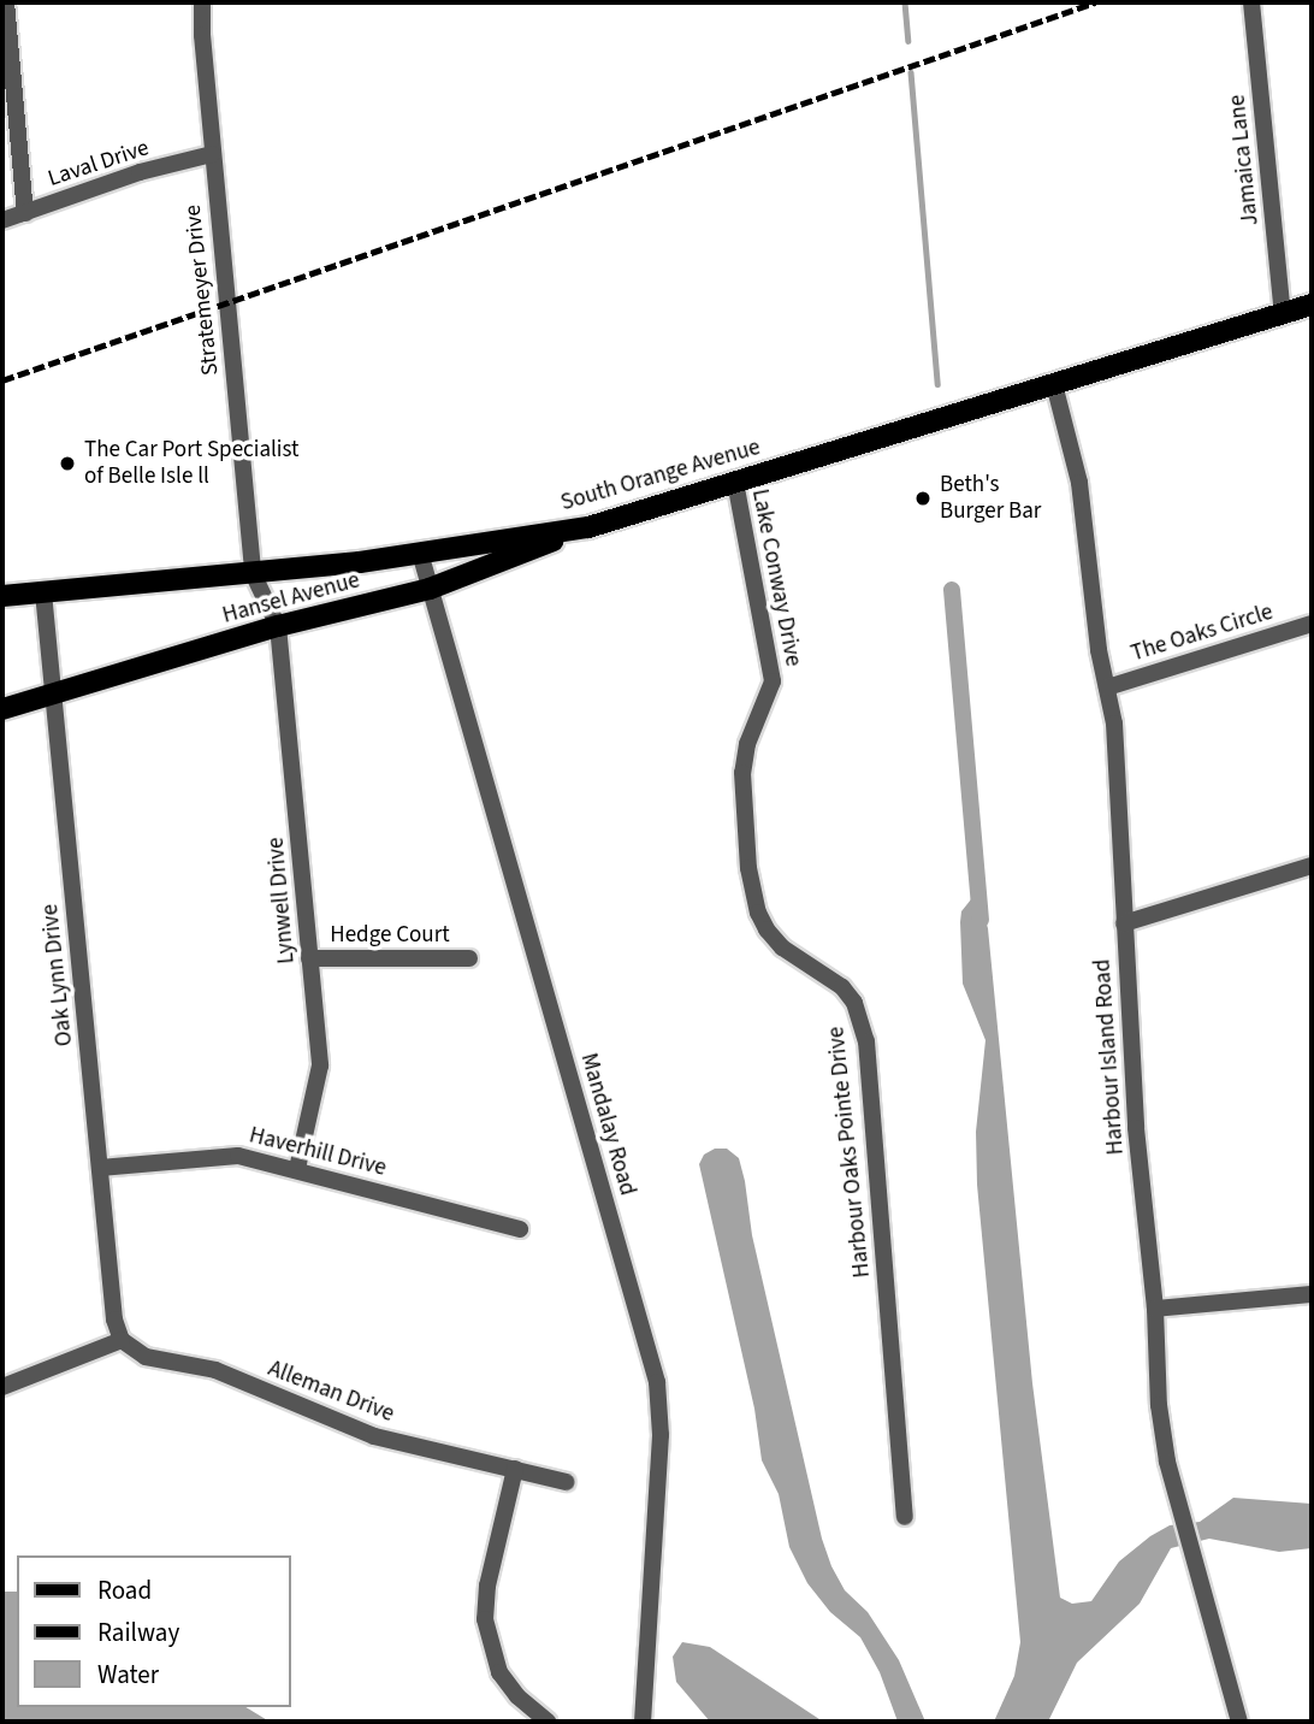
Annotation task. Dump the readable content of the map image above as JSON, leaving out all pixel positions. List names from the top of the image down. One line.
{"streets":{"main road":["South Orange Avenue","Hansel Avenue"],"street":["Jamaica Lane","Laval Drive","Stratemeyer Drive","Lake Conway Drive","The Oaks Circle","Lynwell Drive","Hedge Court","Oak Lynn Drive","Harbour Island Road","Mandalay Road","Haverhill Drive","Harbour Oaks Pointe Drive","Alleman Drive"]},"crossings":[["Jamaica Lane","South Orange Avenue"],["Laval Drive","Stratemeyer Drive"],["Stratemeyer Drive","South Orange Avenue"],["South Orange Avenue","Lake Conway Drive"],["South Orange Avenue","Hansel Avenue"],["South Orange Avenue","Oak Lynn Drive"],["South Orange Avenue","Harbour Island Road"],["South Orange Avenue","Mandalay Road"],["Lake Conway Drive","Harbour Oaks Pointe Drive"],["Hansel Avenue","Lynwell Drive"],["Hansel Avenue","Oak Lynn Drive"],["Hansel Avenue","Mandalay Road"],["The Oaks Circle","Harbour Island Road"],["Lynwell Drive","Hedge Court"],["Lynwell Drive","Haverhill Drive"],["Oak Lynn Drive","Haverhill Drive"],["Oak Lynn Drive","Alleman Drive"]],"places":["The Car Port Specialist of Belle Isle ll","Beth's Burger Bar"],"legend":["Road","Railway","Water"]}
